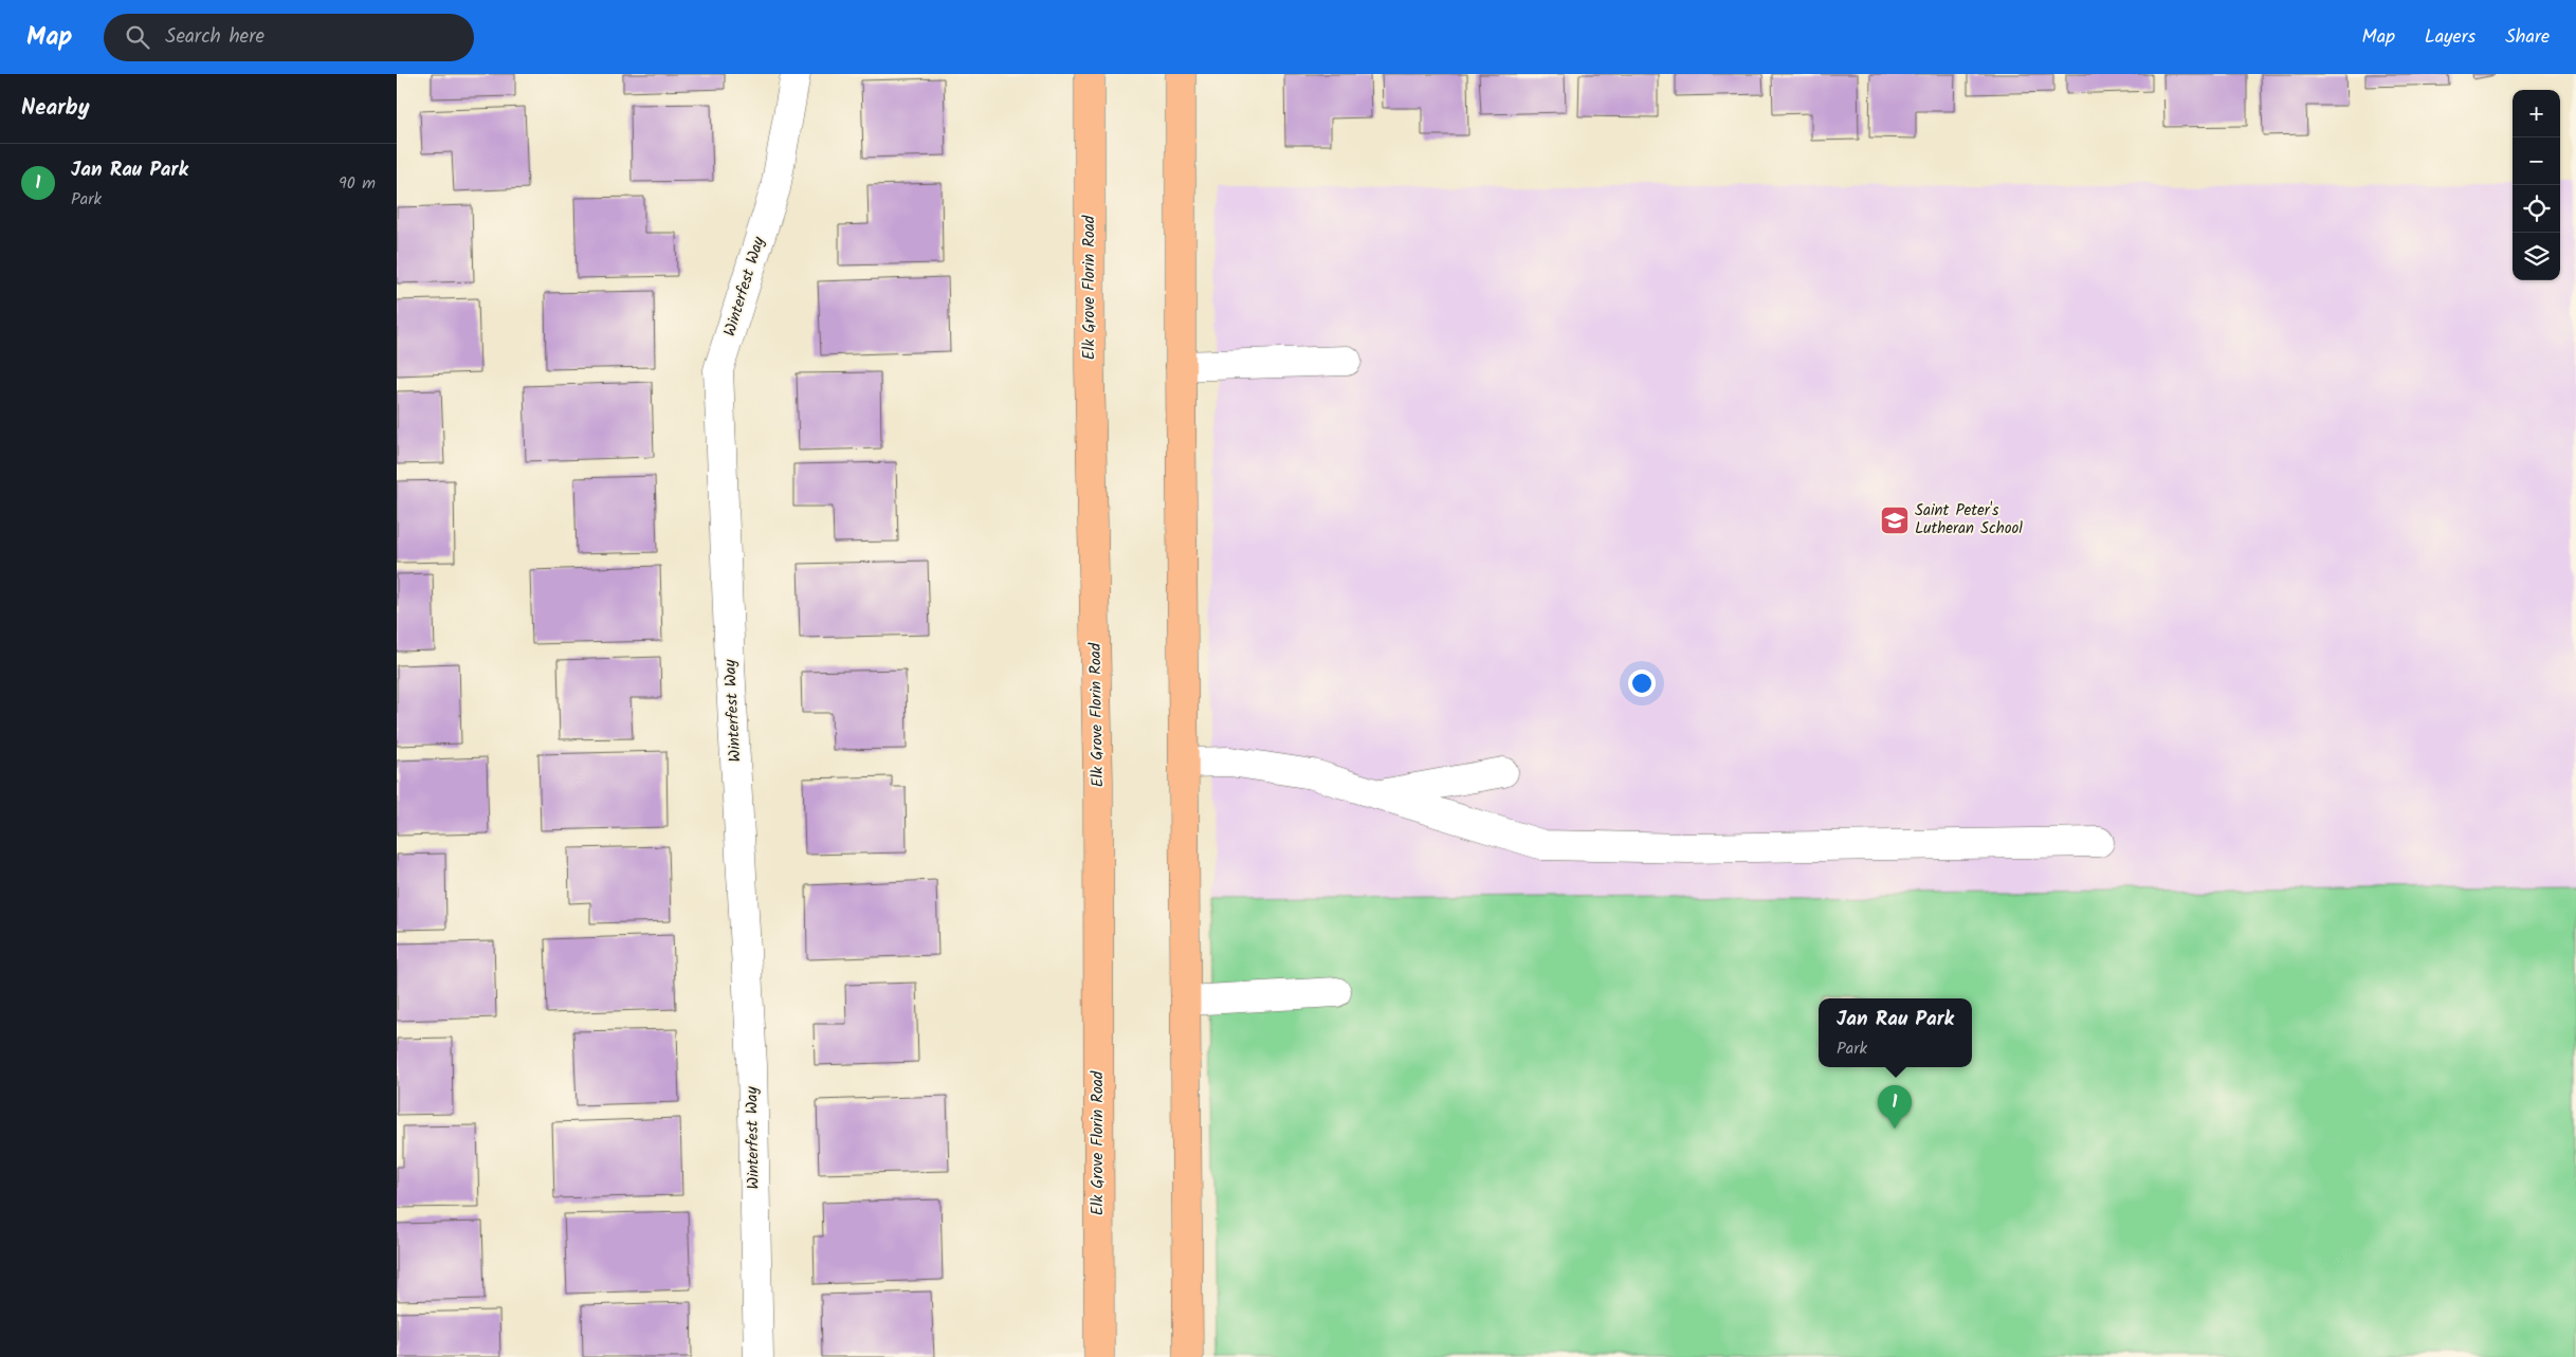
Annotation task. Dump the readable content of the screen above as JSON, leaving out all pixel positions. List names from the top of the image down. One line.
{"streets":{"main road":["Elk Grove Florin Road"],"street":["Winterfest Way"]},"places":{"school or university":["Saint Peter's Lutheran School"]},"page":{"header":"Map","search":"Search here","nav":["Map","Layers","Share"],"heading":"Nearby","map_buttons":["+","−"],"list":[{"mark":"1","name":"Jan Rau Park","note":"Park","value":"90 m"}],"popup":["Jan Rau Park","Park"],"pins":"1"}}
